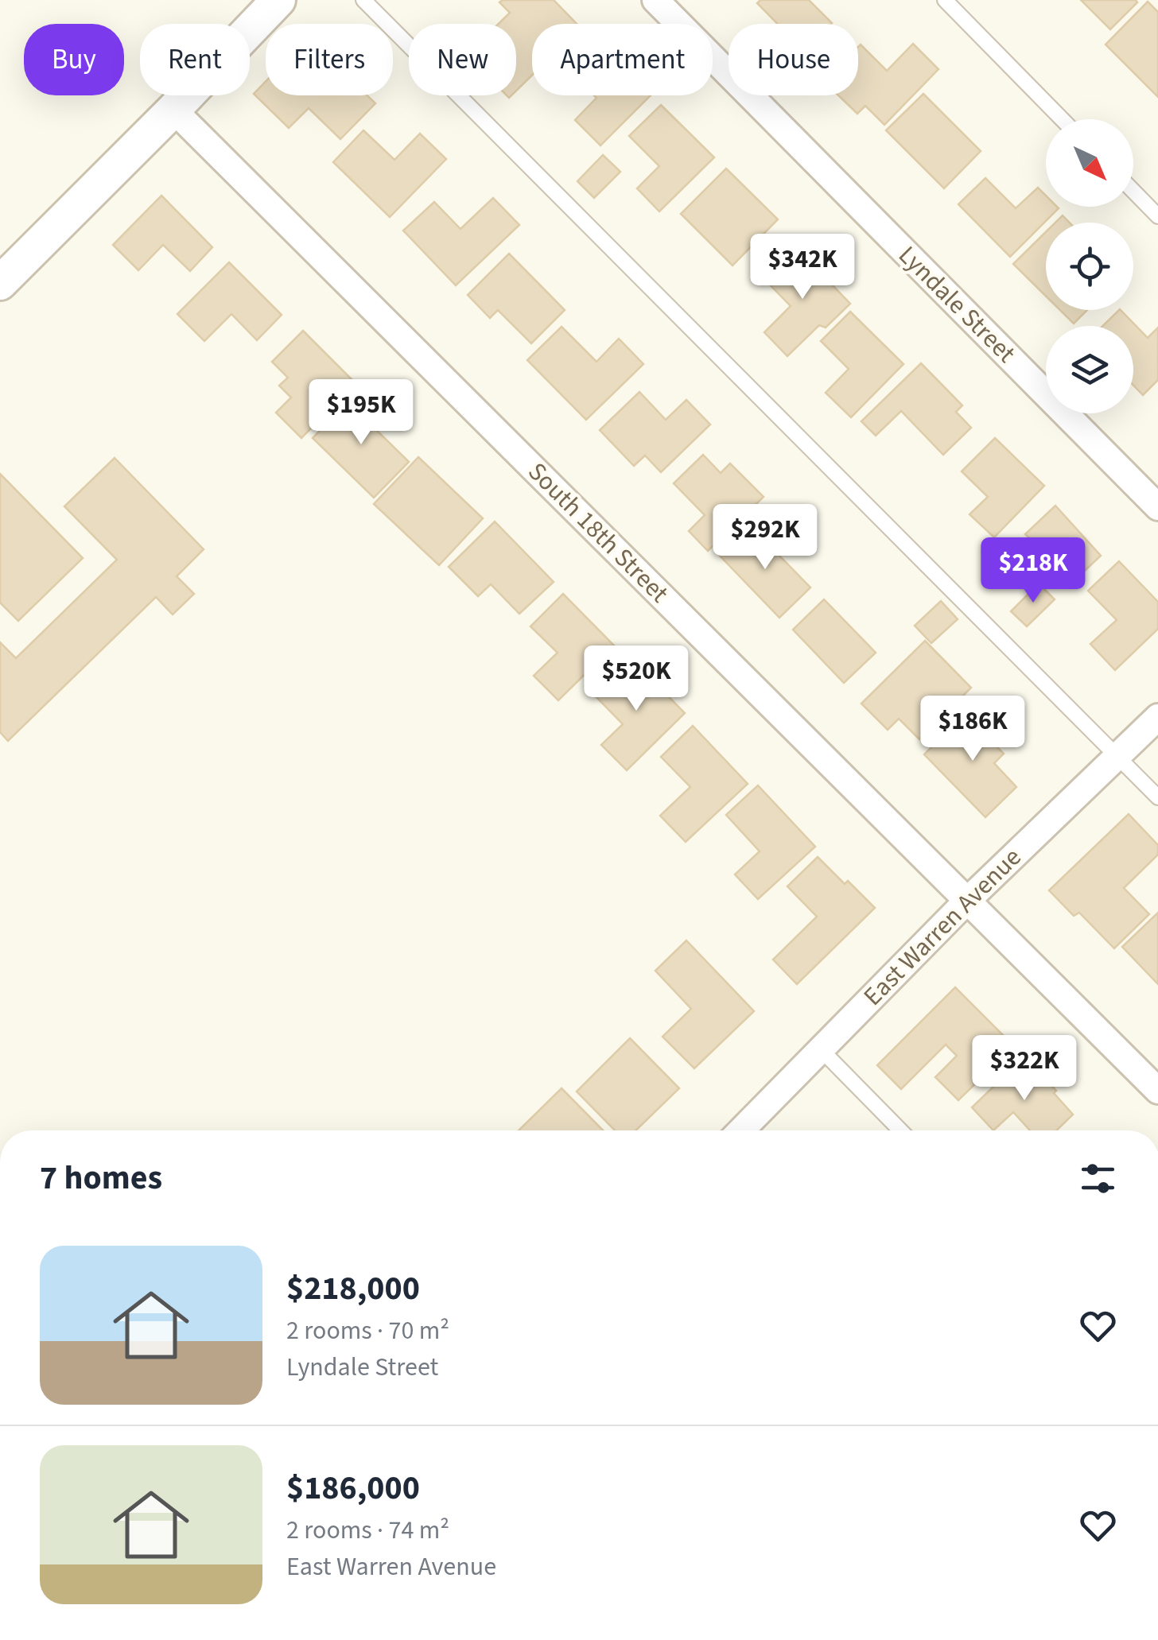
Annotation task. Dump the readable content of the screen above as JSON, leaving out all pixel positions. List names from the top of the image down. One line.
{"streets":{"street":["Lyndale Street","South 18th Street","East Warren Avenue"]},"crossings":[["South 18th Street","East Warren Avenue"]],"north":"bottom right","page":{"chip":["Buy","Rent","Filters","New","Apartment","House"],"price":["$342K","$195K","$292K","$218K","$520K","$186K","$322K"],"heading":"7 homes","list":[{"name":"$218,000","note":"2 rooms · 70 m² · Lyndale Street"},{"name":"$186,000","note":"2 rooms · 74 m² · East Warren Avenue"}]}}
